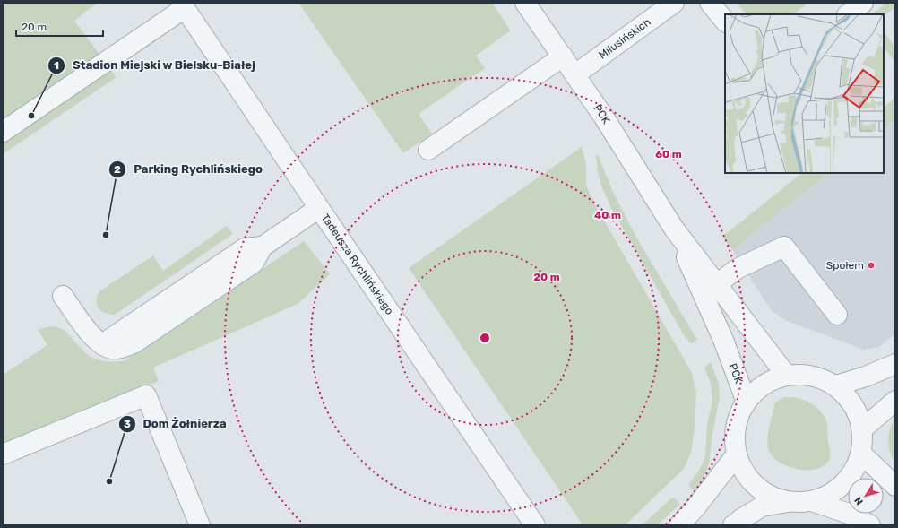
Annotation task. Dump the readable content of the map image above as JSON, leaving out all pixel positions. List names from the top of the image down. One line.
{"streets":{"street":["Milusińskich","PCK","Tadeusza Rychlińskiego"]},"crossings":[["Milusińskich","PCK"]],"places":["Stadion Miejski w Bielsku-Białej","Parking Rychlińskiego","Społem","Dom Żołnierza"],"scale_bar":"20 m","north":"bottom left","rings":["60 m","40 m","20 m"]}
